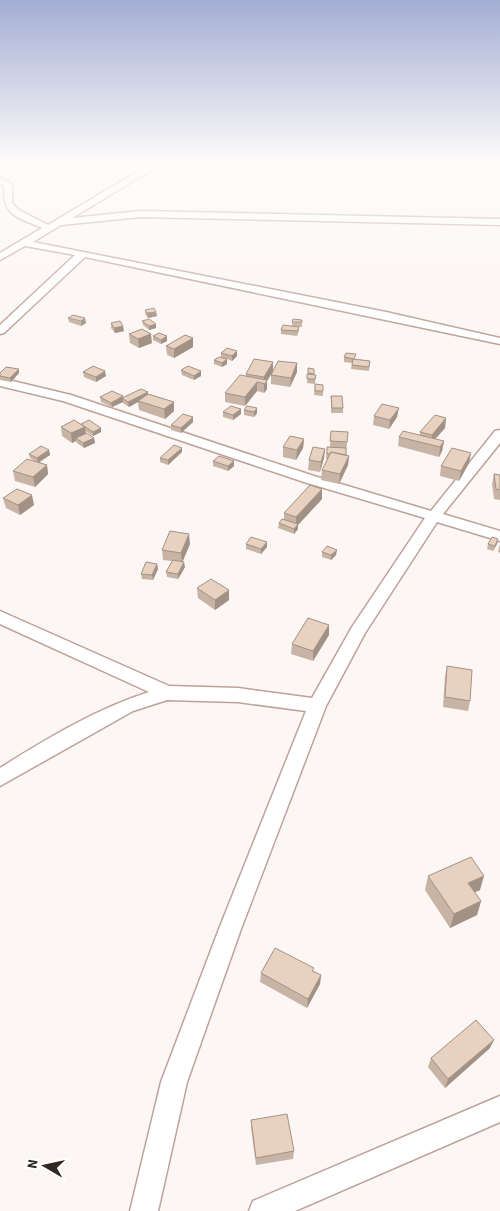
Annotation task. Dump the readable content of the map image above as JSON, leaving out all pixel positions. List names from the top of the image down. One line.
{"north":"left"}
